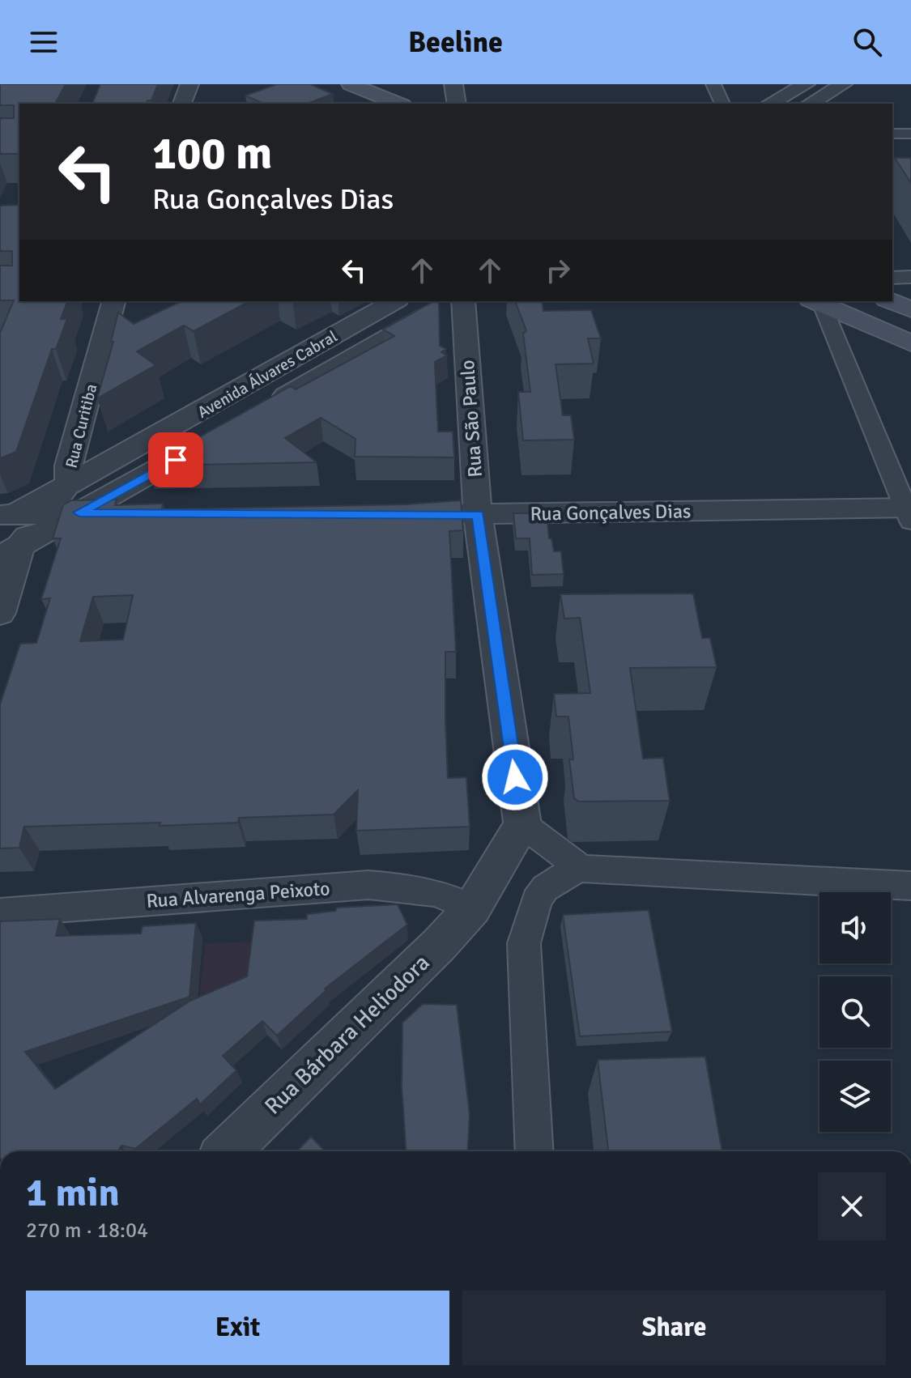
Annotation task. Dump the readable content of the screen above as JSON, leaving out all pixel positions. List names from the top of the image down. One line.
{"streets":{"street":["Avenida Álvares Cabral","Rua São Paulo","Rua Curitiba","Rua Gonçalves Dias","Rua Alvarenga Peixoto","Rua Bárbara Heliodora"]},"crossings":[["Avenida Álvares Cabral","Rua Curitiba"],["Rua São Paulo","Rua Gonçalves Dias"],["Rua Alvarenga Peixoto","Rua Bárbara Heliodora"]],"page":{"header":"Beeline","turn":["100 m","Rua Gonçalves Dias"],"heading":["1 min","270 m · 18:04"],"buttons":["Exit","Share"]}}
